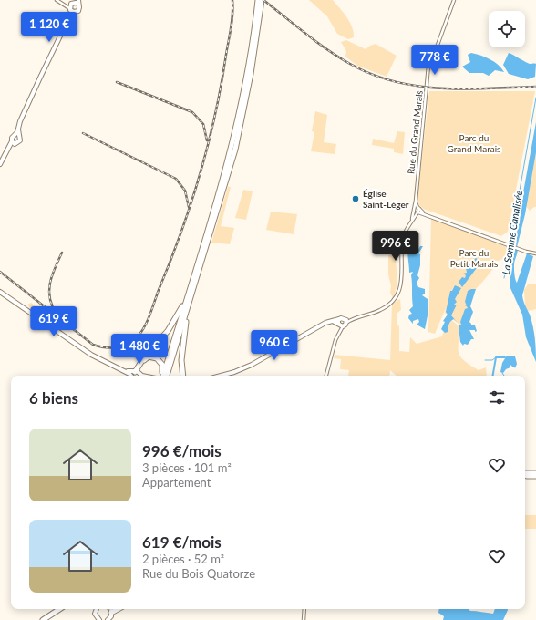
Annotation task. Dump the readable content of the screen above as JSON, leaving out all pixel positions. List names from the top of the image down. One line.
{"streets":{"street":["Rue du Grand Marais"]},"water":["La Somme Canalisée"],"parks":["Parc du Grand Marais","Parc du Petit Marais"],"places":["Église Saint-Léger"],"page":{"price":["1 120 €","778 €","996 €","619 €","960 €","1 480 €"],"heading":"6 biens","list":[{"name":"996 €/mois","note":"3 pièces · 101 m² · Appartement"},{"name":"619 €/mois","note":"2 pièces · 52 m² · Rue du Bois Quatorze"}]}}
